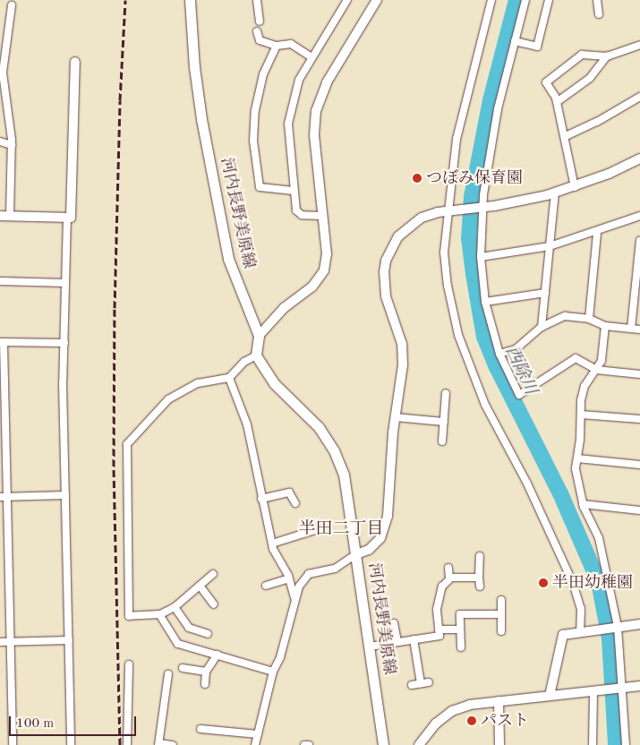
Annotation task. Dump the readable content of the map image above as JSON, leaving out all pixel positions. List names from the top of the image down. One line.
{"streets":{"main road":["河内長野美原線"]},"districts":["半田二丁目"],"water":["西除川"],"places":["つぼみ保育園","半田幼稚園","パスト"],"scale_bar":"100 m"}
